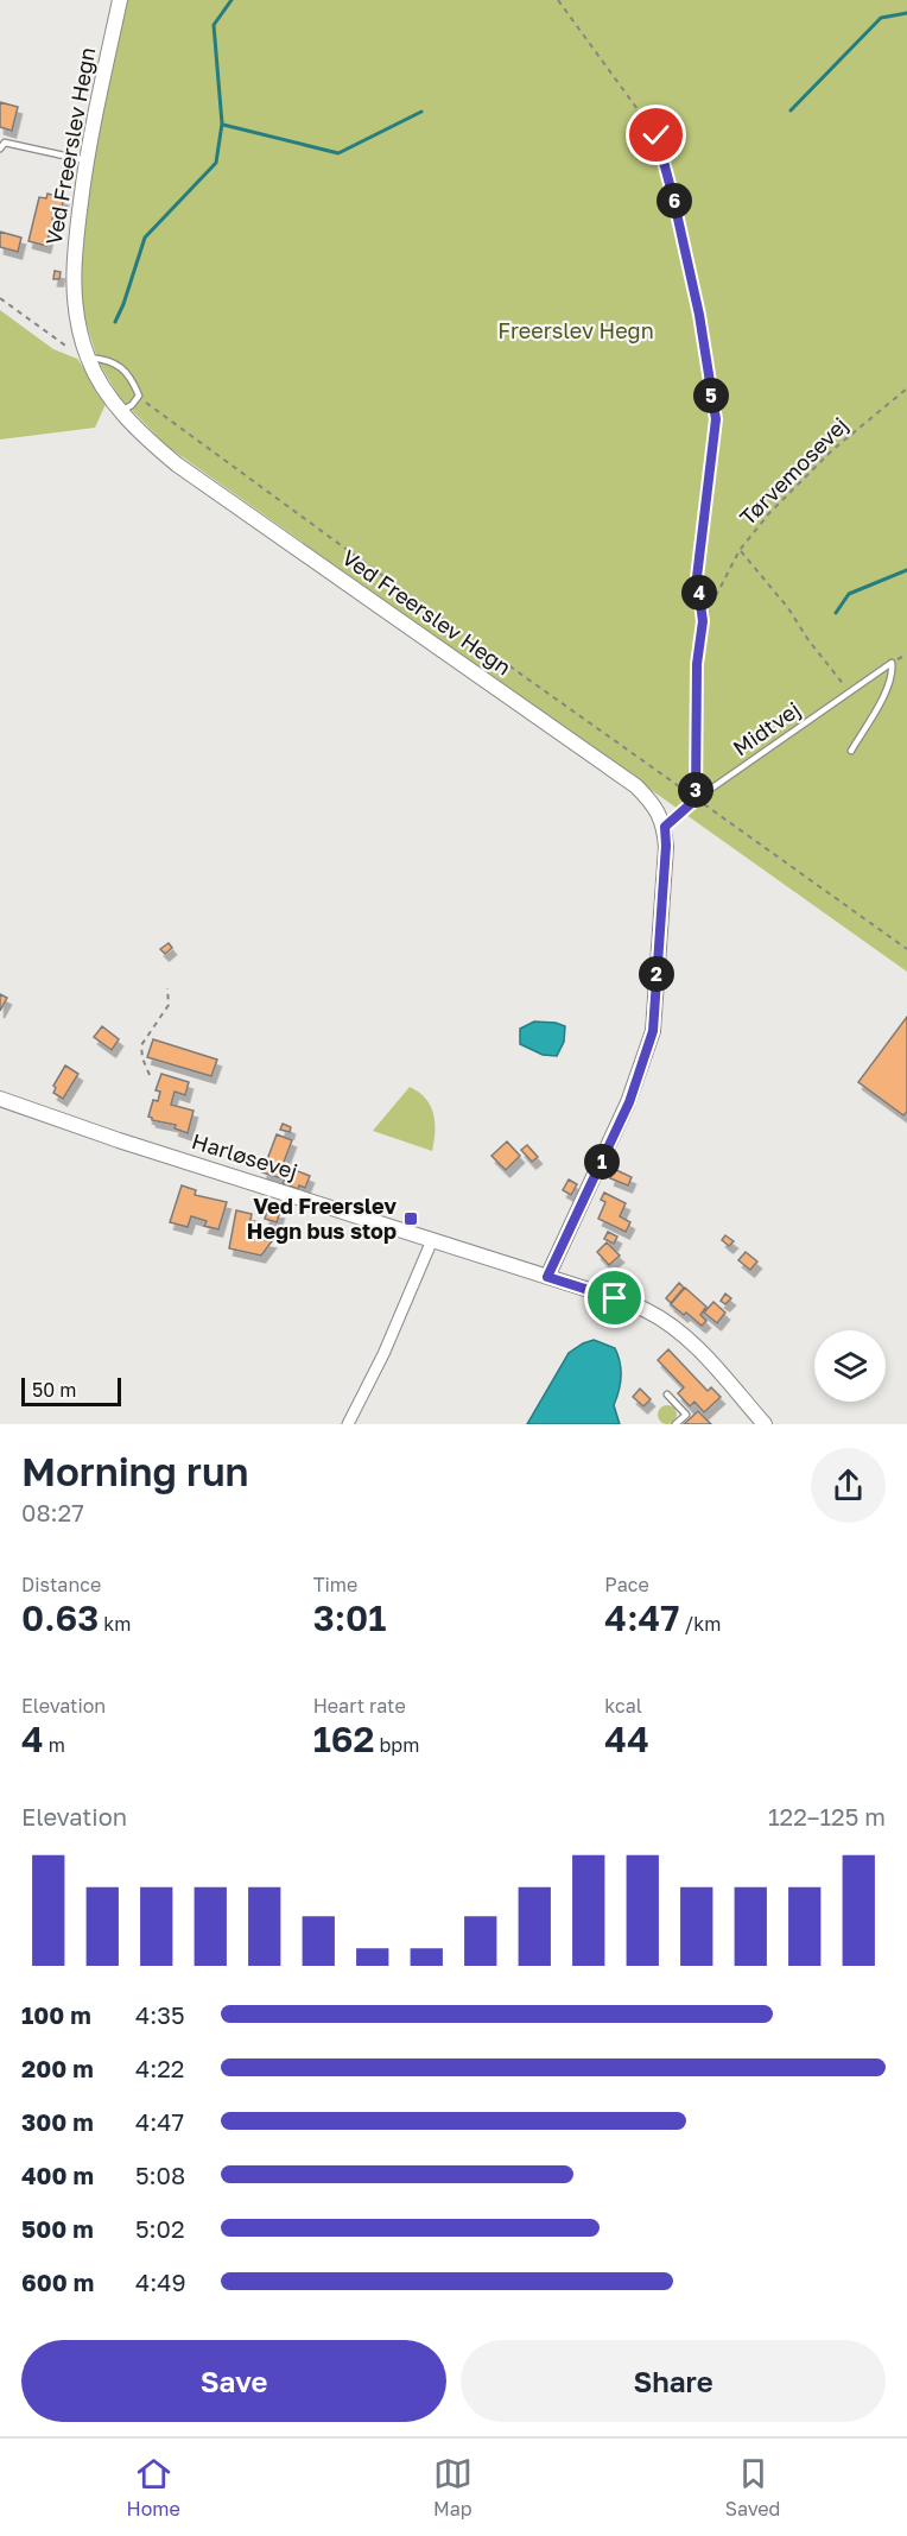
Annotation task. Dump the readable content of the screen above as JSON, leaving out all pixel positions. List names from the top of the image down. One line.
{"streets":{"street":["Ved Freerslev Hegn","Harløsevej"],"lane":["Midtvej"],"path":["Tørvemosevej"]},"crossings":[["Ved Freerslev Hegn","Midtvej"]],"parks":["Freerslev Hegn"],"places":{"transit":["Ved Freerslev Hegn bus stop"]},"scale_bar":"50 m","page":{"pins":["6","5","4","3","2","1"],"scale":"50 m","heading":["Morning run","08:27"],"stats":[["Distance","0.63 km"],["Time","3:01"],["Pace","4:47 /km"],["Elevation","4 m"],["Heart rate","162 bpm"],["kcal","44"]],"chart":["Elevation","122–125 m"],"list":[{"name":"100 m","note":"4:35"},{"name":"200 m","note":"4:22"},{"name":"300 m","note":"4:47"},{"name":"400 m","note":"5:08"},{"name":"500 m","note":"5:02"},{"name":"600 m","note":"4:49"}],"buttons":["Save","Share"],"tabs":["Home","Map","Saved"]}}
